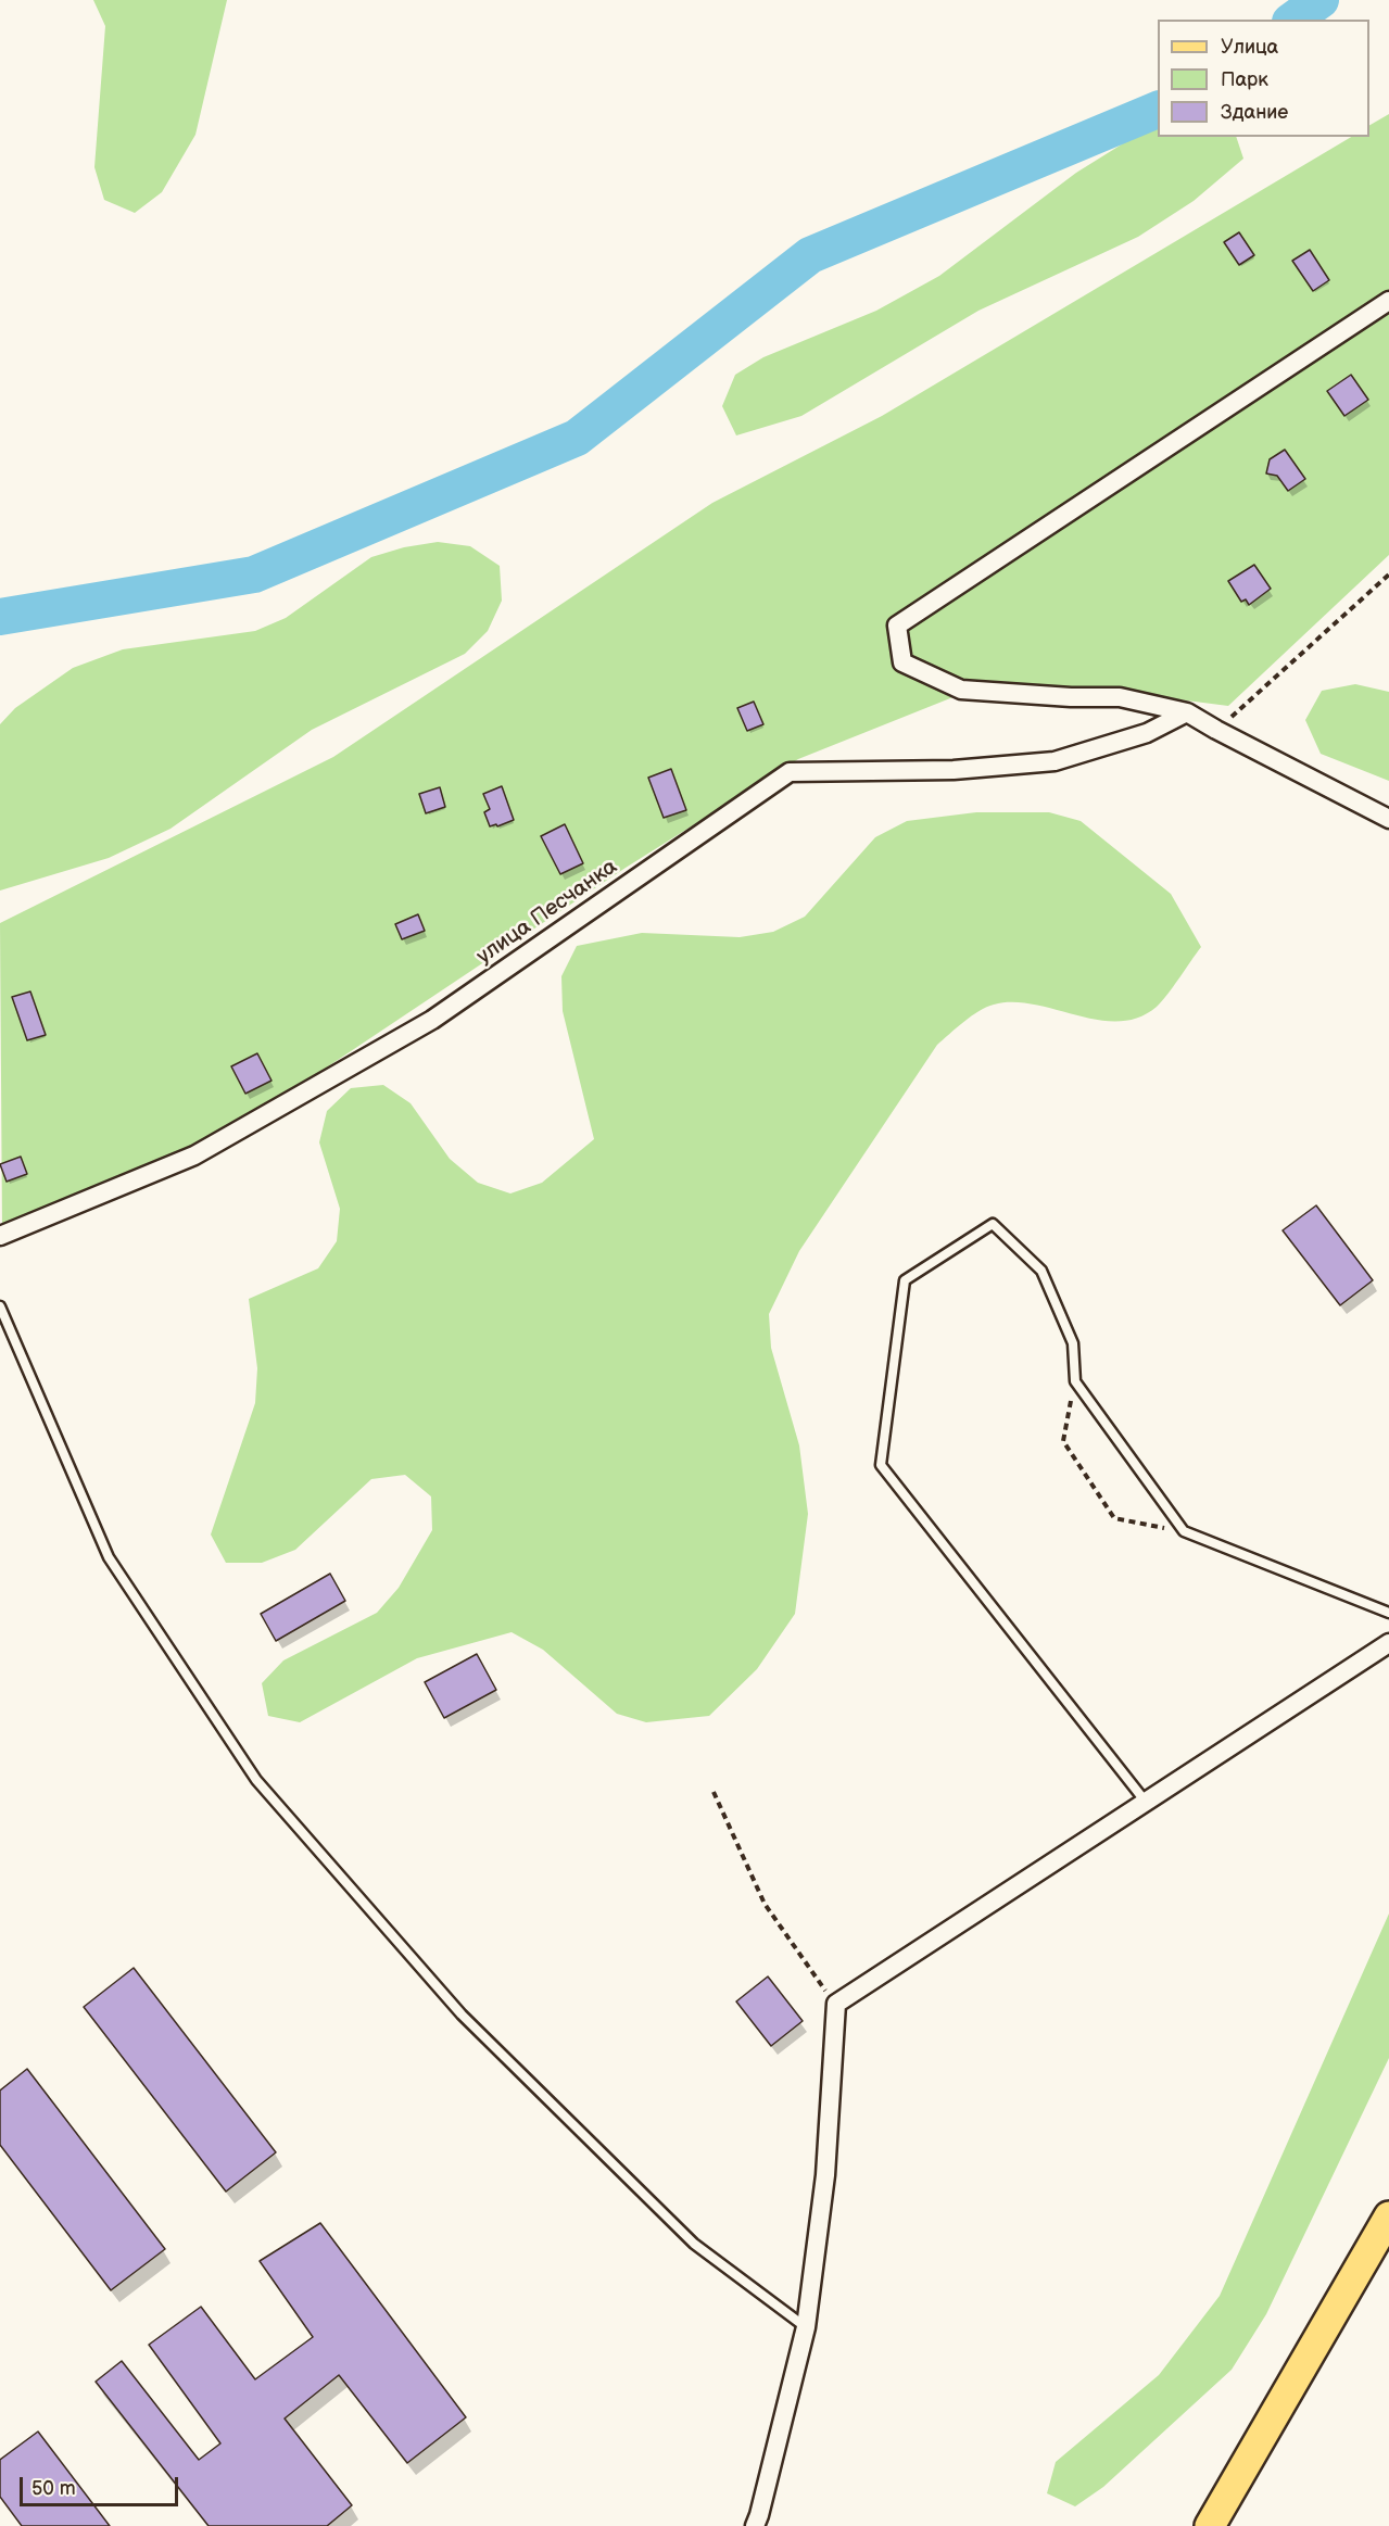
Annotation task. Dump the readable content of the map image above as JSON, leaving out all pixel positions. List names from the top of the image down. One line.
{"streets":{"street":["улица Песчанка"]},"legend":["Улица","Парк","Здание"],"scale_bar":"50 m"}
